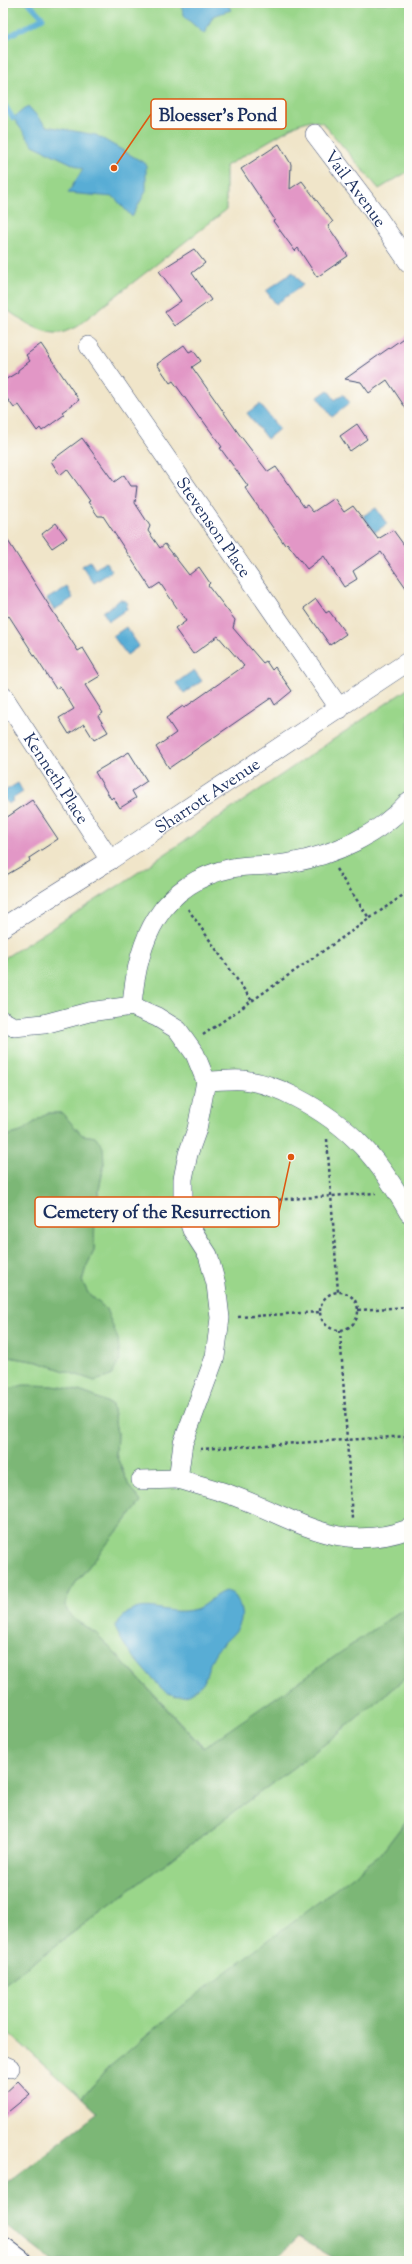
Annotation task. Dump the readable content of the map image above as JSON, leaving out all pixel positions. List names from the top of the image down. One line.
{"streets":{"street":["Vail Avenue","Stevenson Place","Kenneth Place","Sharrott Avenue"]},"crossings":[["Stevenson Place","Sharrott Avenue"],["Kenneth Place","Sharrott Avenue"]],"places":["Bloesser's Pond","Cemetery of the Resurrection"]}
